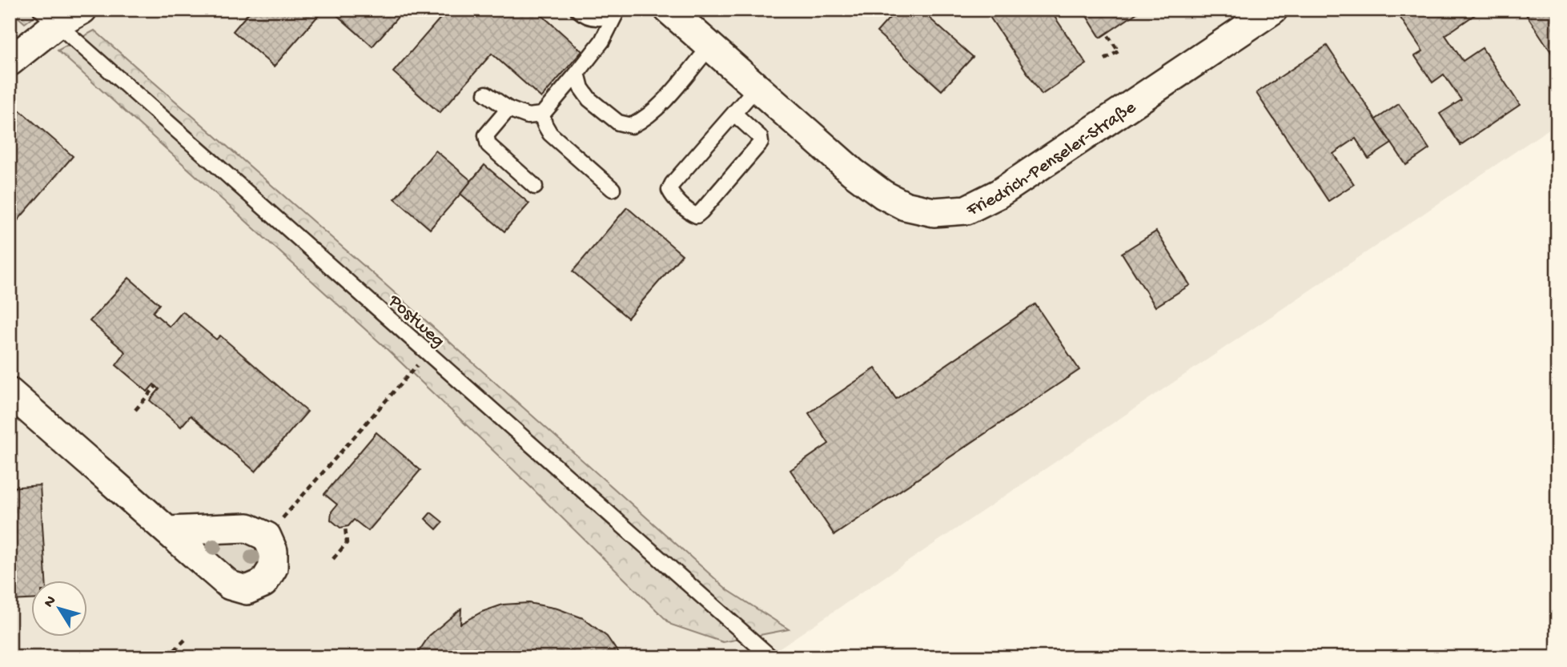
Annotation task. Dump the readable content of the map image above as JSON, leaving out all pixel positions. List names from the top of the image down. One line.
{"streets":{"street":["Friedrich-Penseler-Straße"],"lane":["Postweg"]},"north":"top left"}
